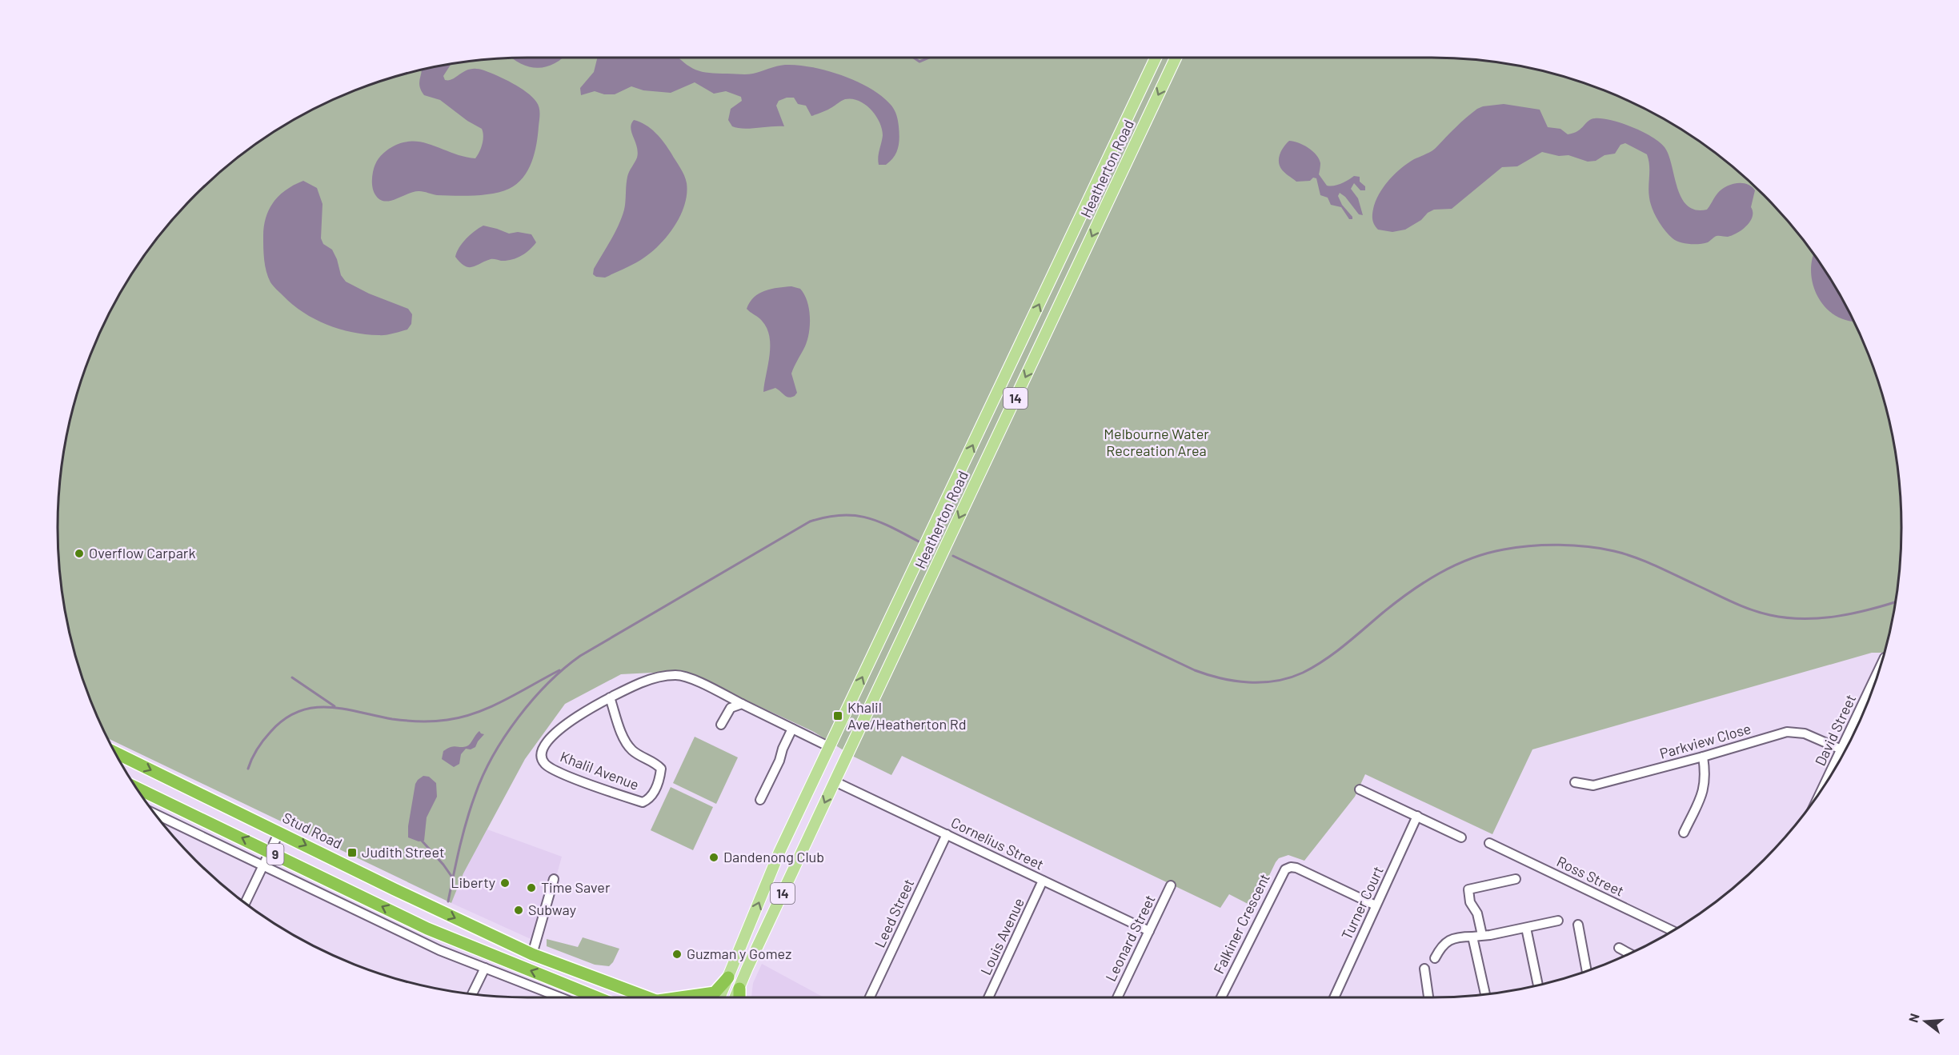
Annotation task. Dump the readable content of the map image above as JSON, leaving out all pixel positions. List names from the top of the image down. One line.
{"streets":{"highway":["Stud Road","9"],"main road":["Heatherton Road","14"],"street":["David Street","Parkview Close","Khalil Avenue","Cornelius Street","Ross Street","Turner Court","Leed Street","Falkiner Crescent","Louis Avenue","Leonard Street"]},"crossings":[["Heatherton Road","Khalil Avenue"],["Heatherton Road","Cornelius Street"],["David Street","Parkview Close"],["Cornelius Street","Leed Street"],["Cornelius Street","Louis Avenue"],["Cornelius Street","Leonard Street"],["Turner Court","Falkiner Crescent"]],"parks":["Melbourne Water Recreation Area"],"places":{"other":["Overflow Carpark","Dandenong Club","Liberty","Time Saver","Subway","Guzman y Gomez"],"transit":["Khalil Ave/Heatherton Rd","Judith Street"]},"north":"left"}
